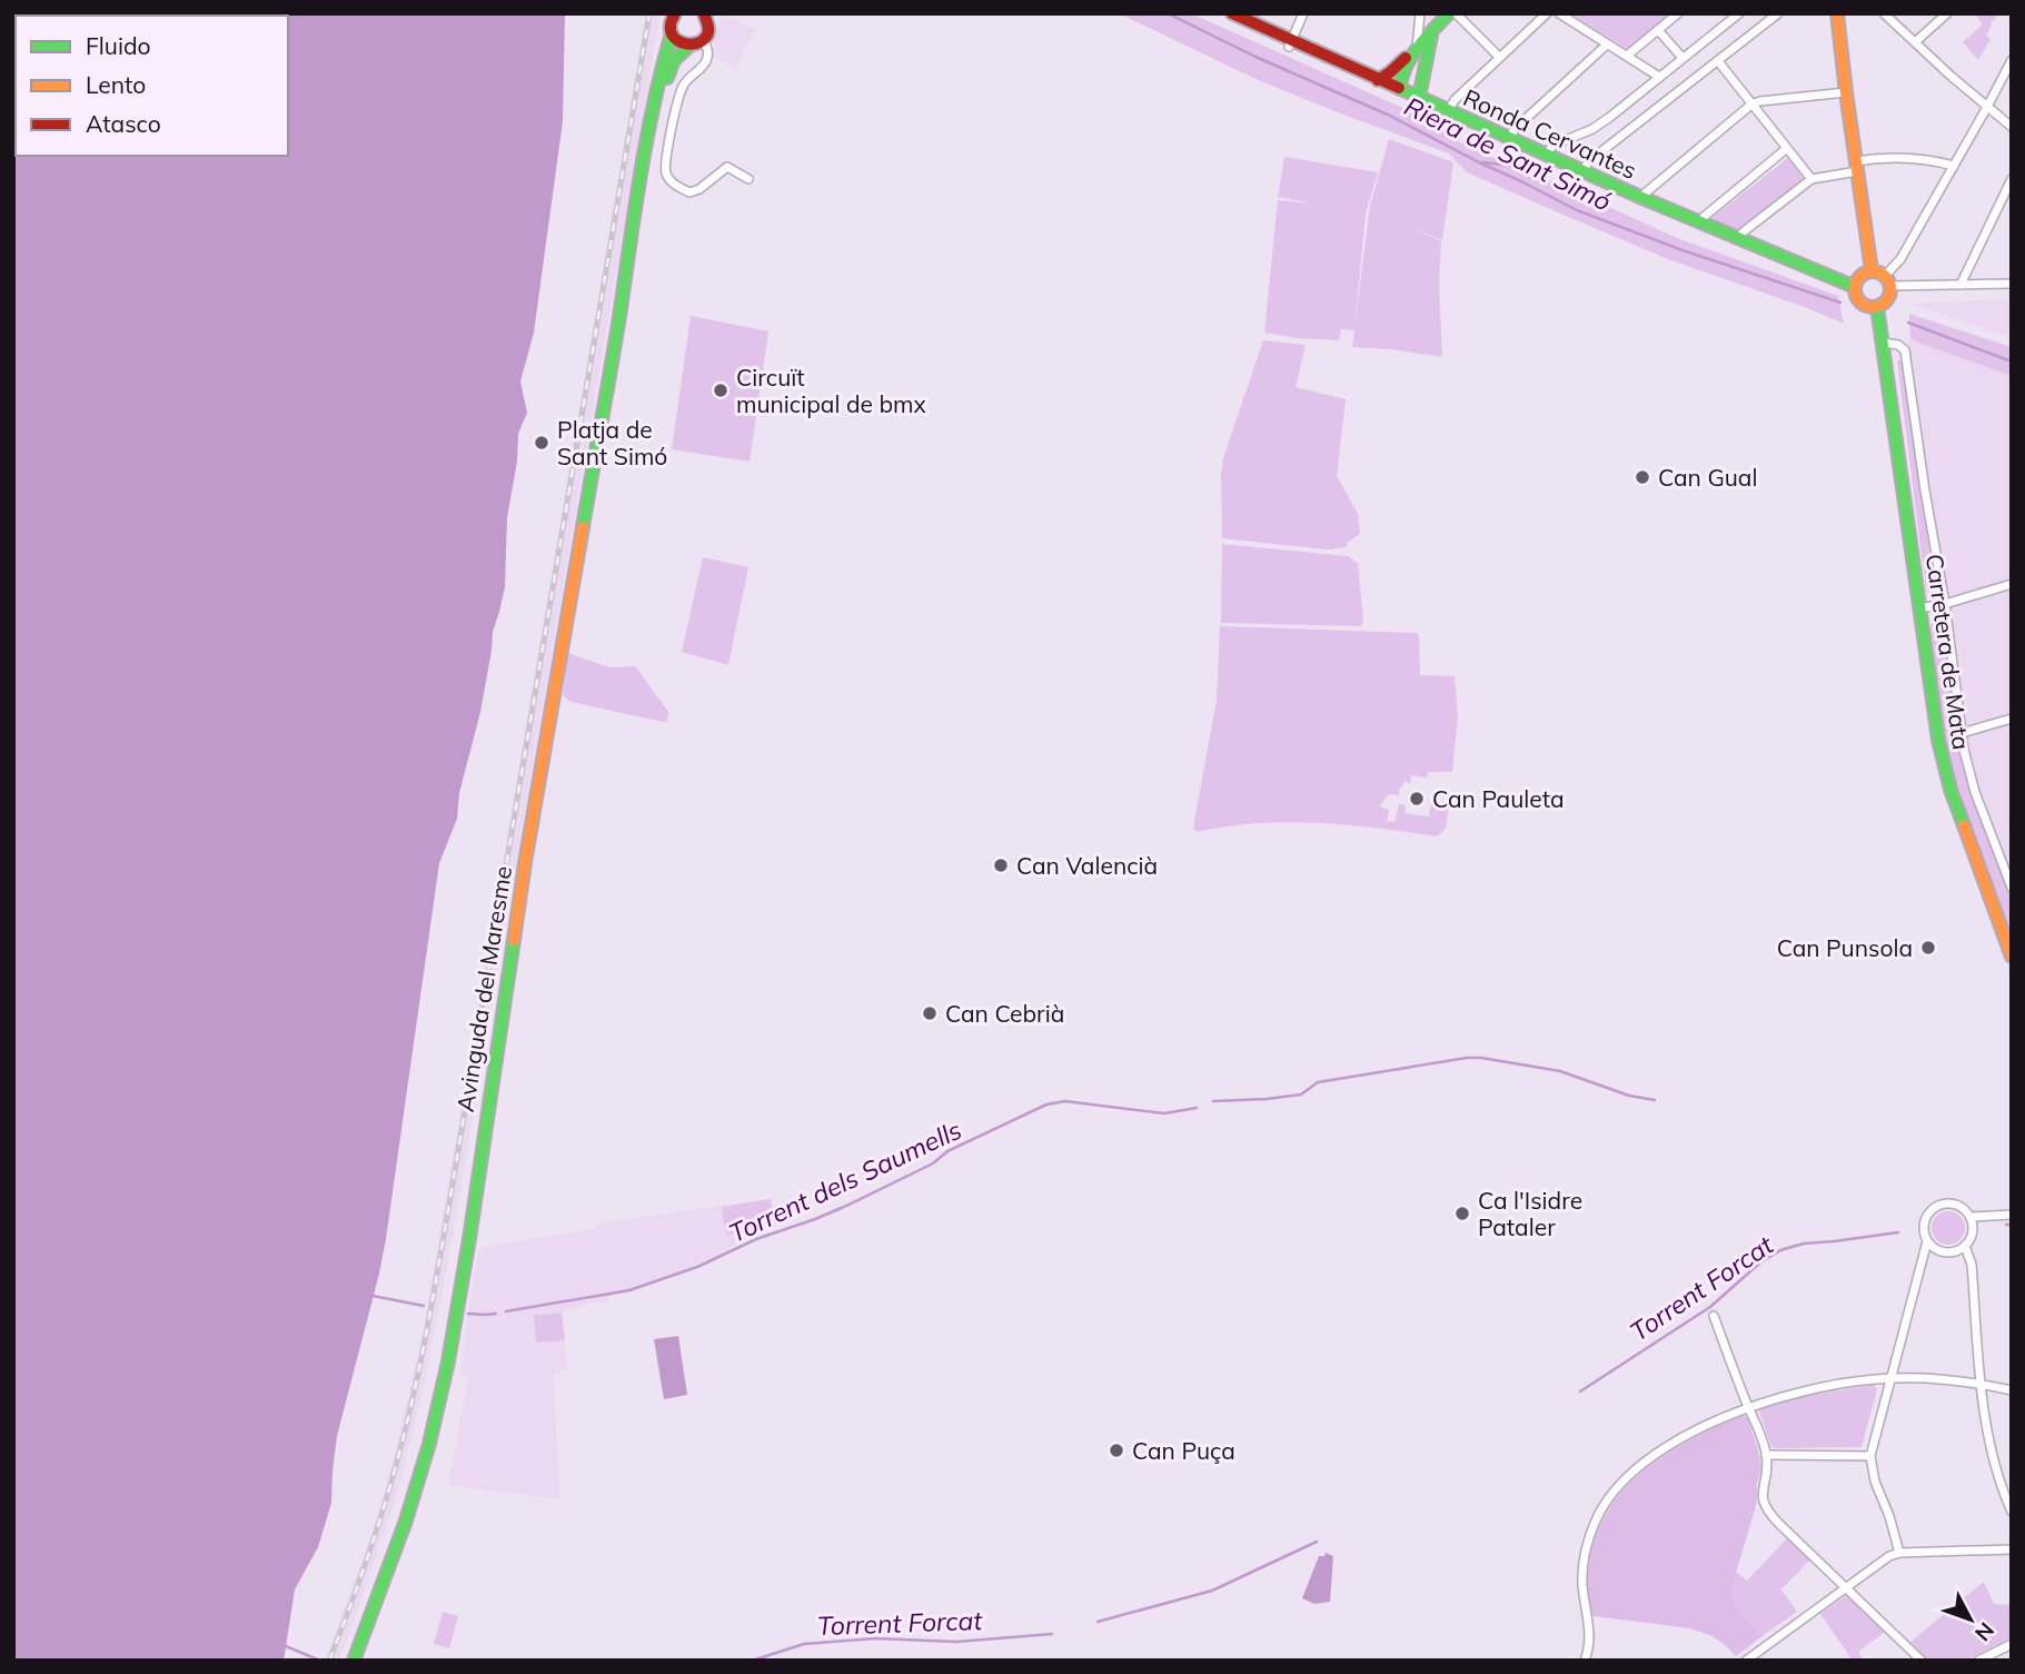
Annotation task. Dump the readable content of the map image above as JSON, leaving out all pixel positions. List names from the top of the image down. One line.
{"streets":{"main road":["Ronda Cervantes","Carretera de Mata","Avinguda del Maresme"]},"crossings":[["Ronda Cervantes","Carretera de Mata"]],"water":["Riera de Sant Simó","Torrent dels Saumells","Torrent Forcat"],"places":["Circuït municipal de bmx","Platja de Sant Simó","Can Gual","Can Pauleta","Can Valencià","Can Punsola","Can Cebrià","Ca l'Isidre Pataler","Can Puça"],"legend":["Fluido","Lento","Atasco"],"north":"bottom right"}
